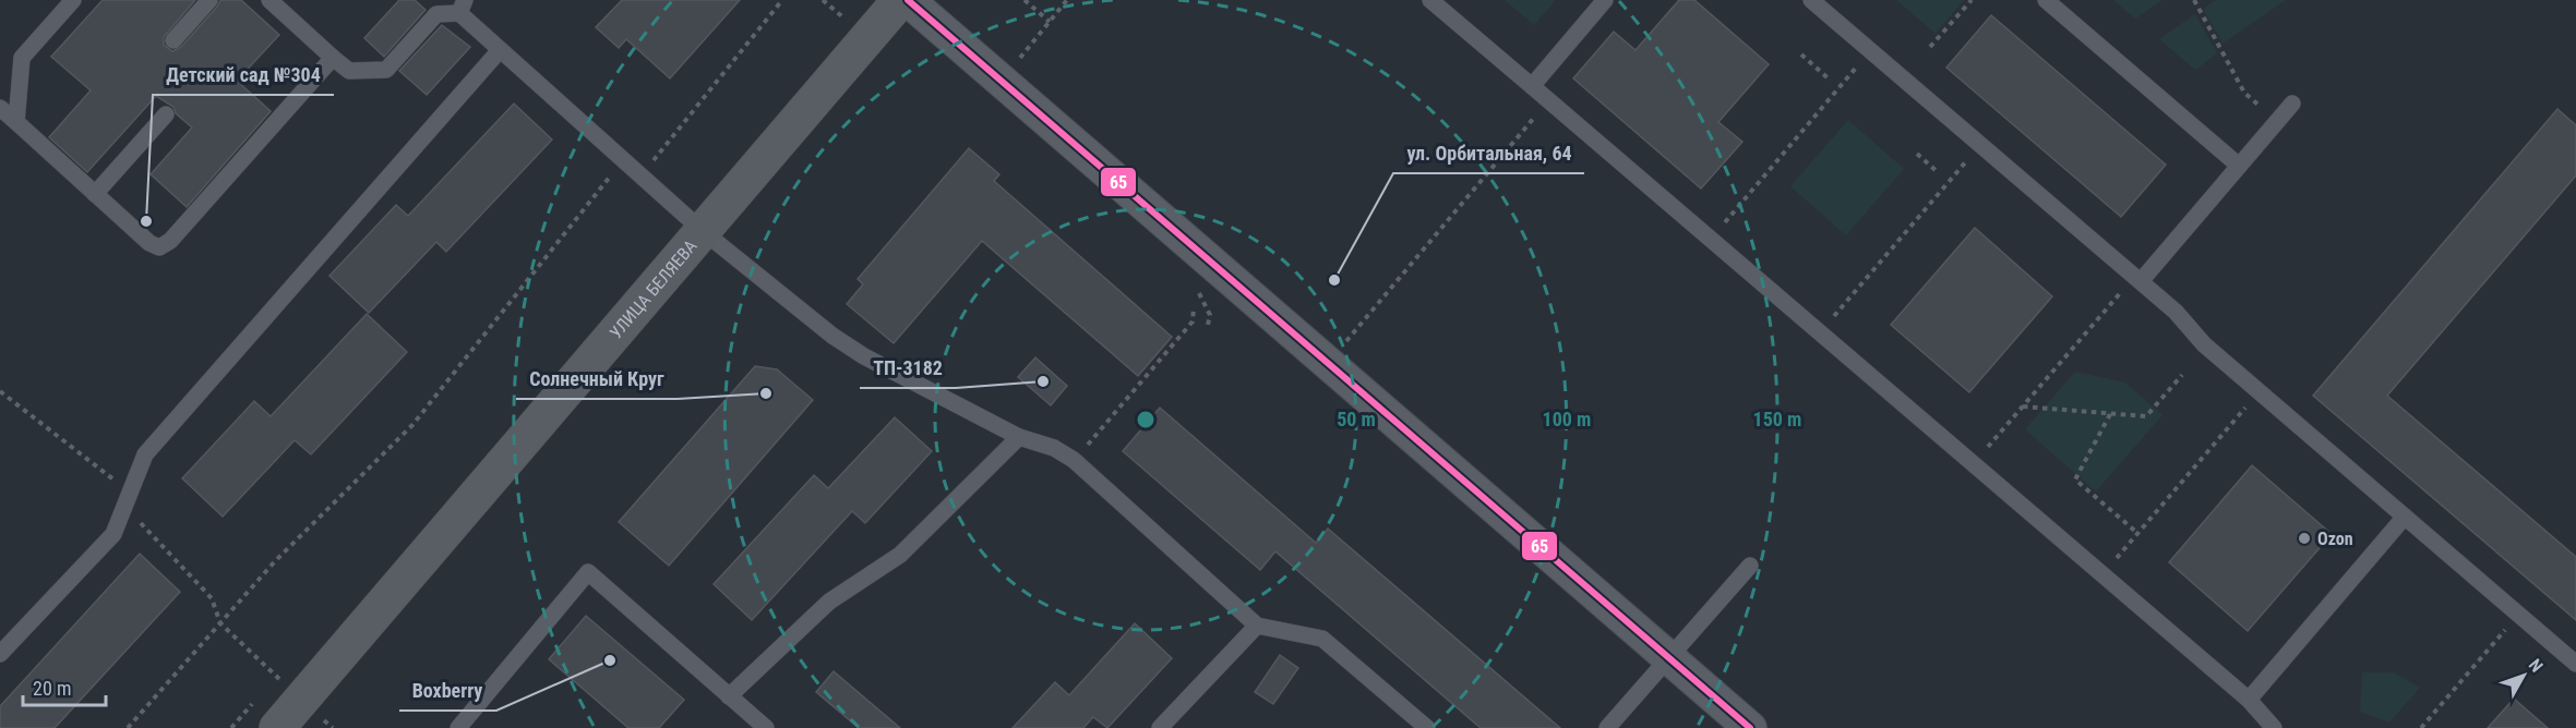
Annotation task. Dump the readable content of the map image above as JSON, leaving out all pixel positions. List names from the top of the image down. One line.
{"streets":{"main road":["УЛИЦА БЕЛЯЕВА"]},"places":["Детский сад №304","ул. Орбитальная, 64","ТП-3182","Солнечный Круг","Ozon","Boxberry"],"lines":["transit line 65"],"scale_bar":"20 m","north":"top right","rings":["50 m","100 m","150 m"]}
